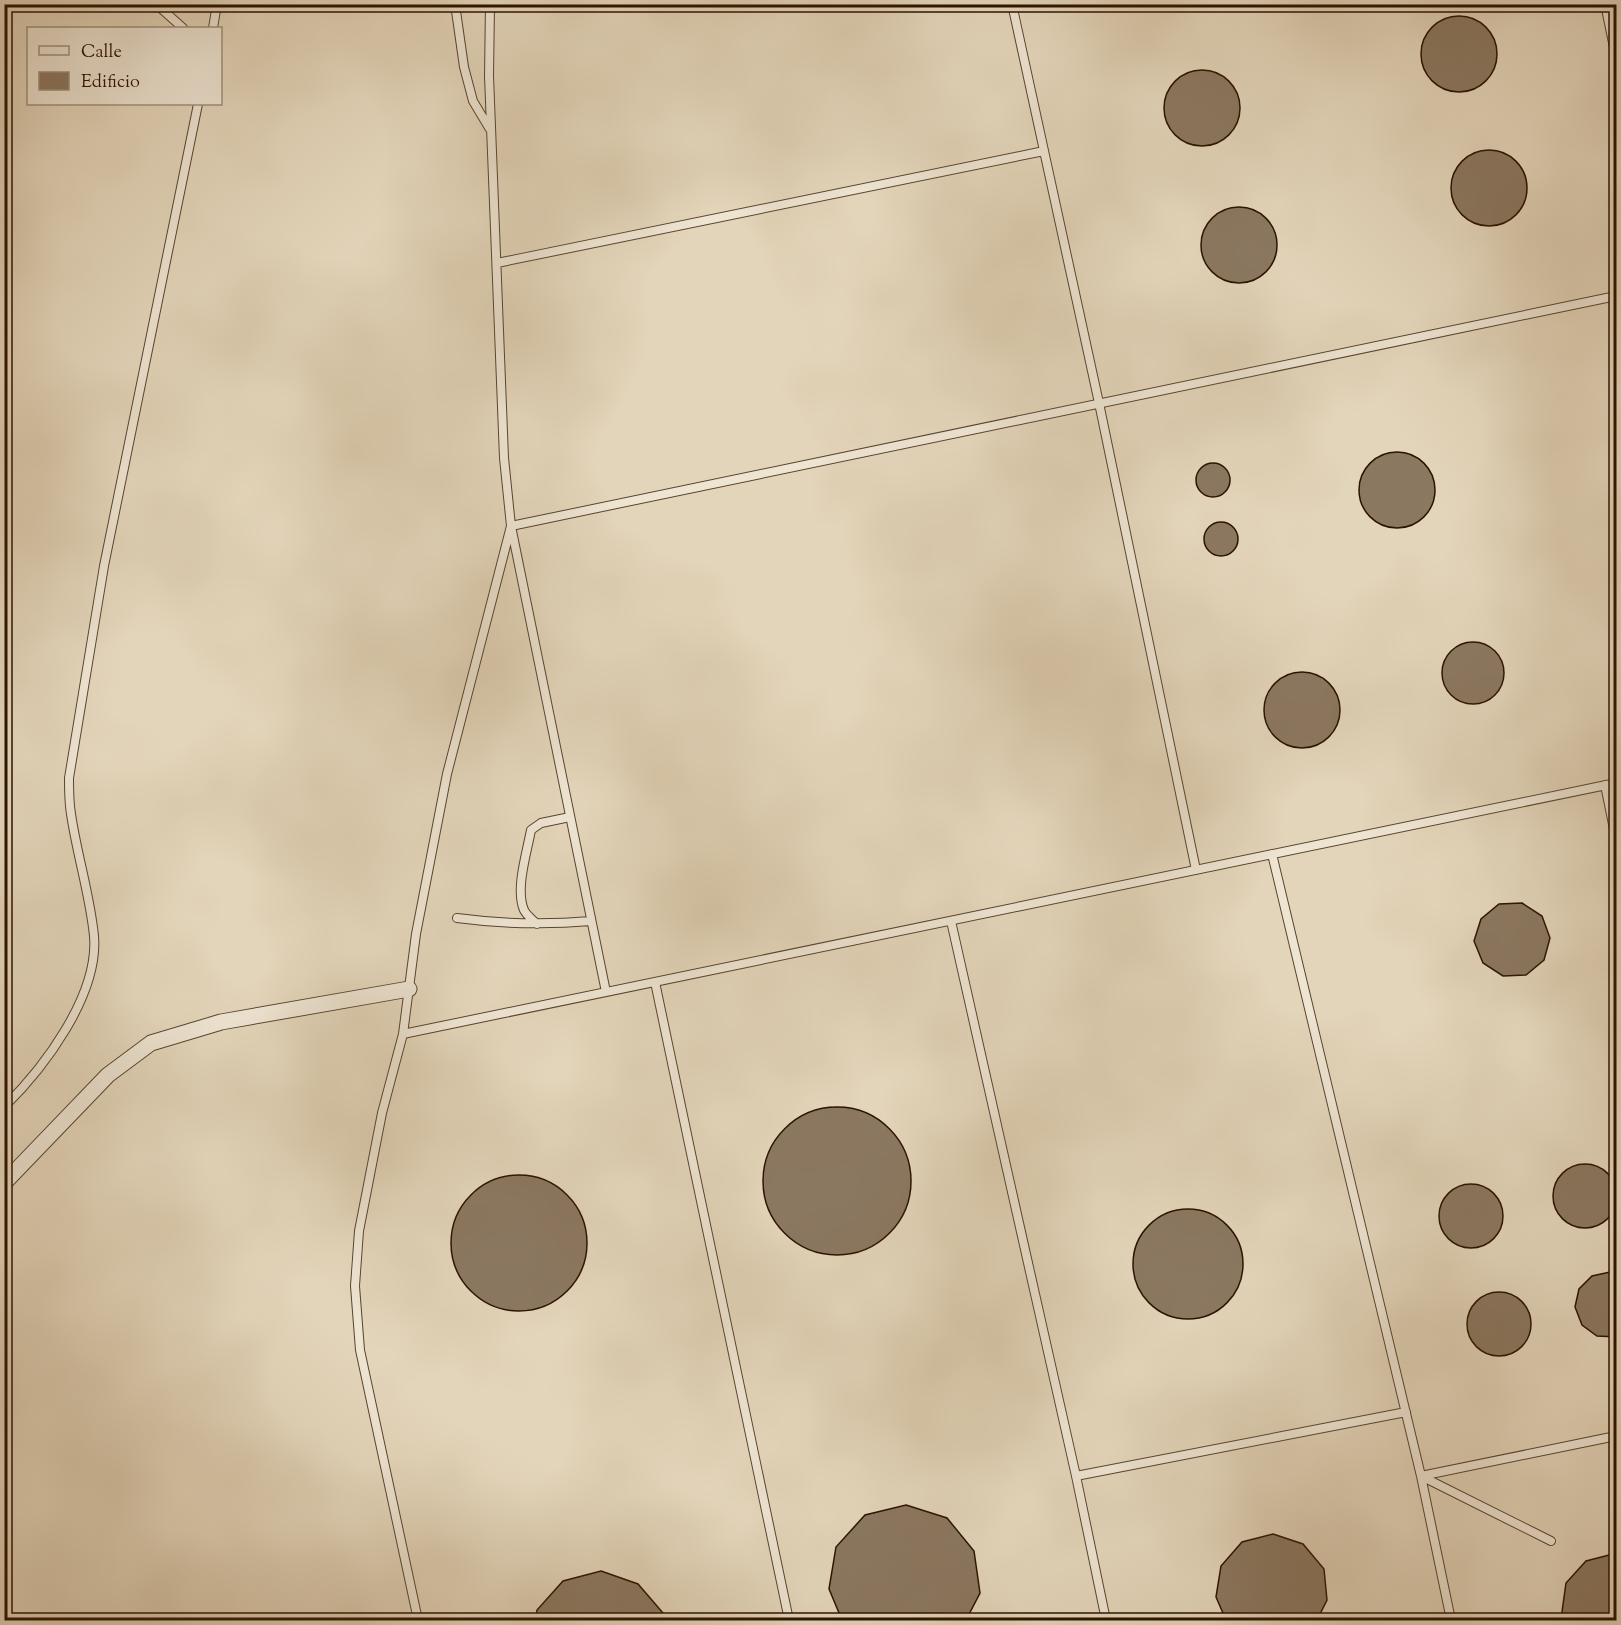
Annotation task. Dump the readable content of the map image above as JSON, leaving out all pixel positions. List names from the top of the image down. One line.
{"legend":["Calle","Edificio"]}
